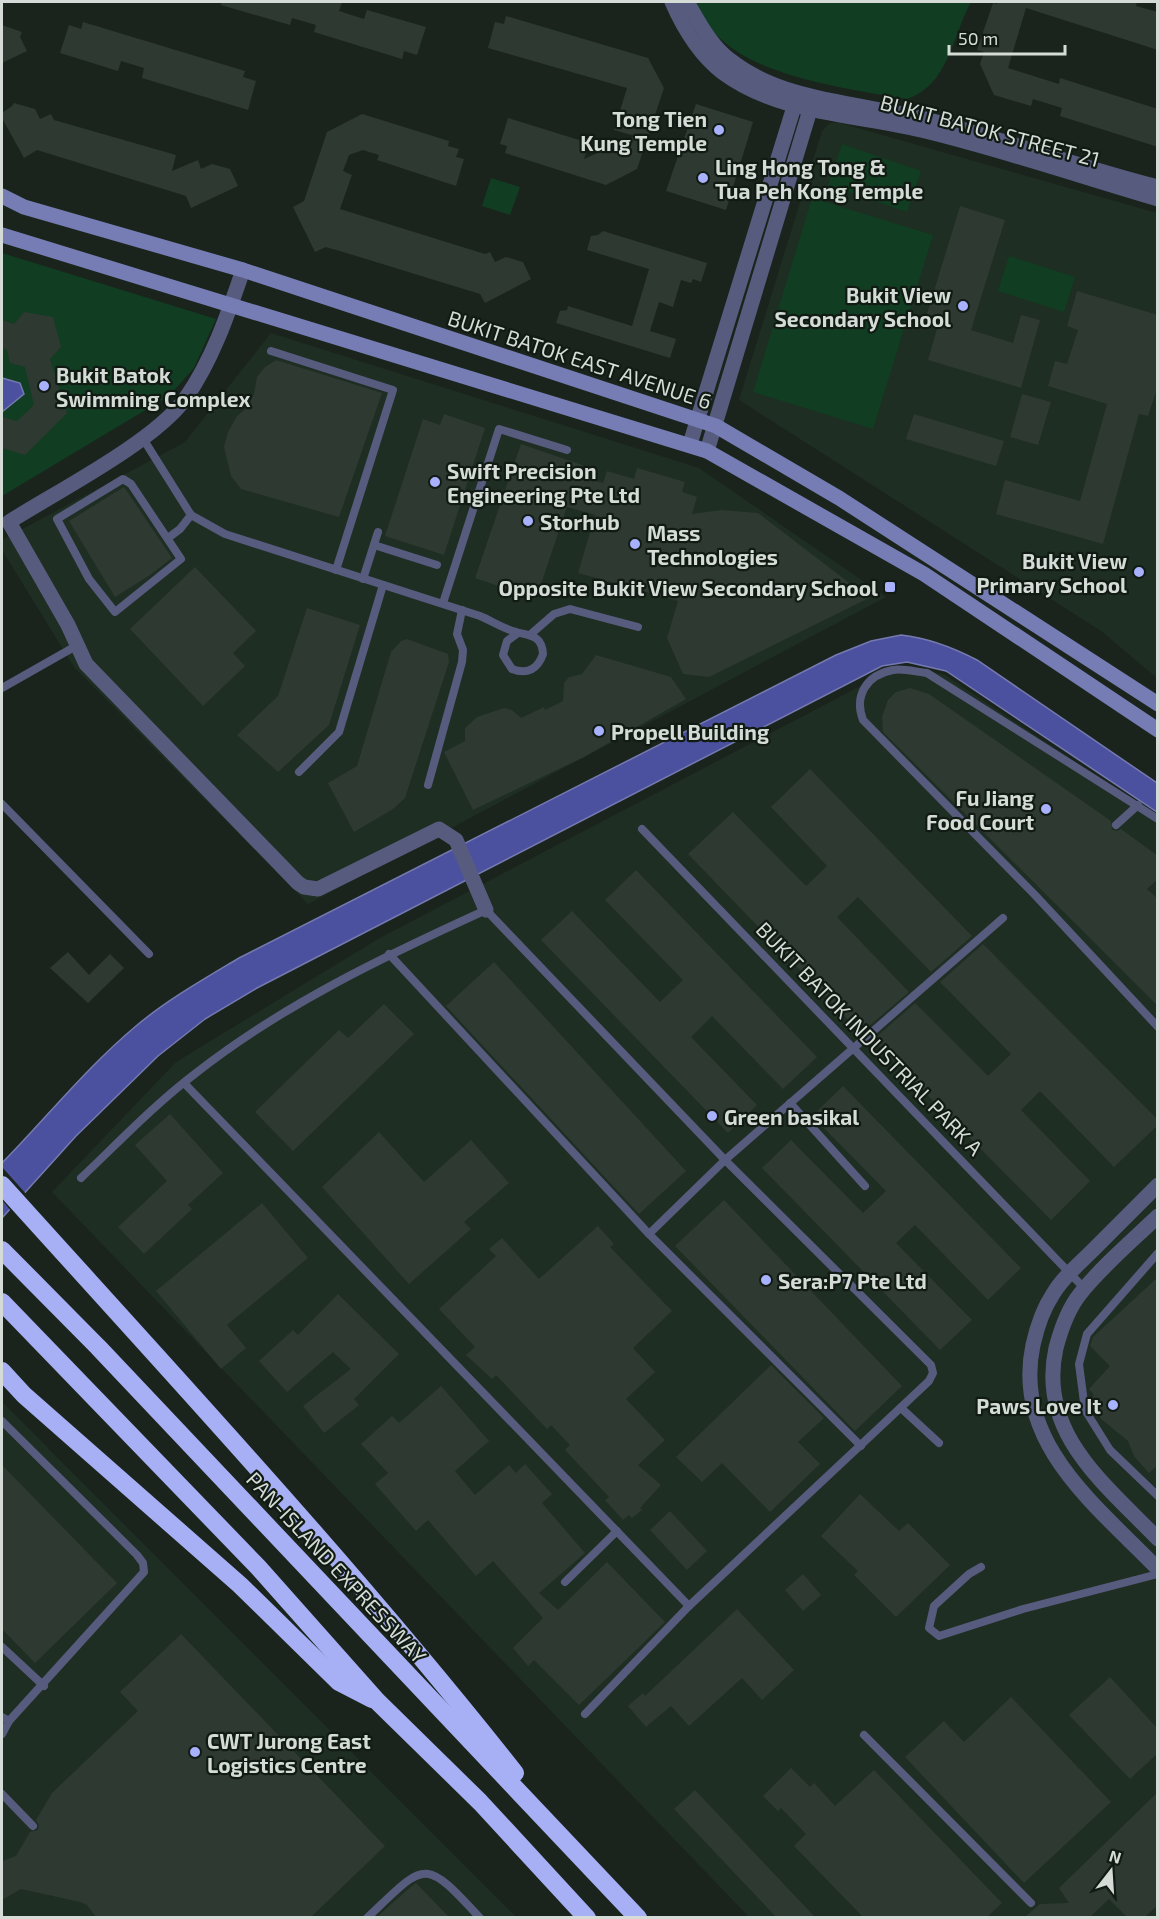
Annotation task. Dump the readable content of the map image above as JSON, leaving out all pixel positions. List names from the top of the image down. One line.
{"streets":{"highway":["PAN-ISLAND EXPRESSWAY"],"main road":["BUKIT BATOK EAST AVENUE 6"],"street":["BUKIT BATOK STREET 21"],"lane":["BUKIT BATOK INDUSTRIAL PARK A"]},"places":{"other":["Tong Tien Kung Temple","Ling Hong Tong & Tua Peh Kong Temple","Bukit View Secondary School","Bukit Batok Swimming Complex","Swift Precision Engineering Pte Ltd","Storhub","Mass Technologies","Bukit View Primary School","Propell Building","Fu Jiang Food Court","Green basikal","Sera:P7 Pte Ltd","Paws Love It","CWT Jurong East Logistics Centre"],"transit":["Opposite Bukit View Secondary School"]},"scale_bar":"50 m","north":"top"}
